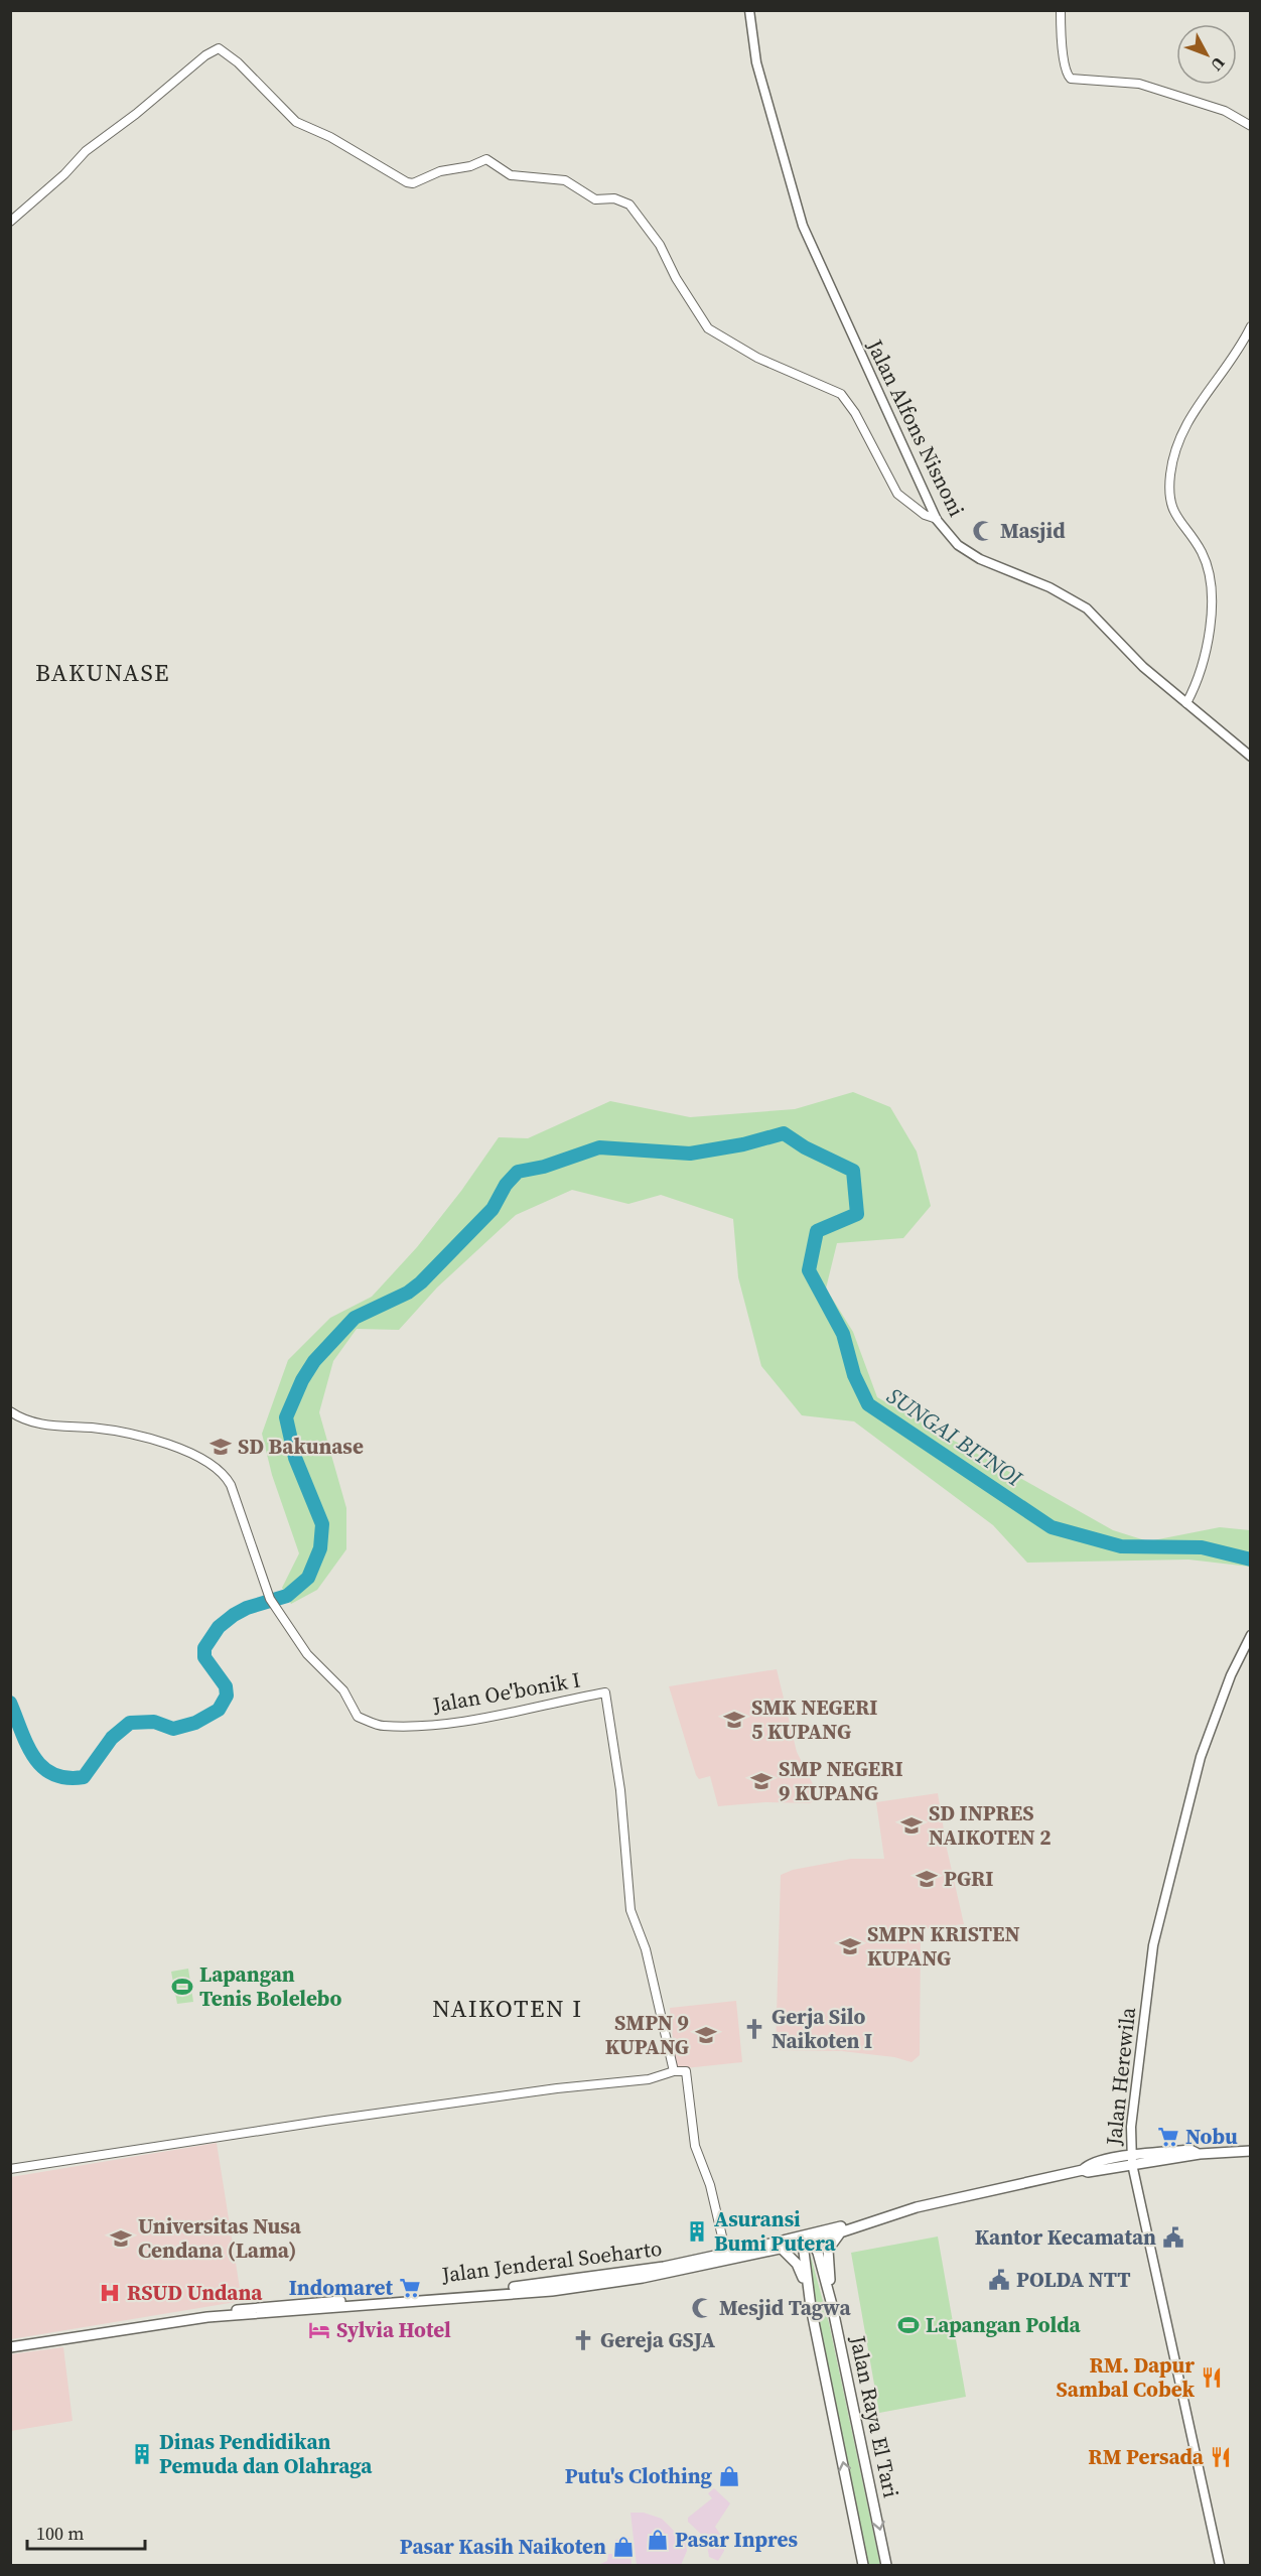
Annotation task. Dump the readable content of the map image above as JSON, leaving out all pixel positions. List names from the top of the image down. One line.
{"streets":{"main road":["Jalan Alfons Nisnoni","Jalan Herewila","Jalan Jenderal Soeharto","Jalan Raya El Tari"],"street":["Jalan Oe'bonik I"]},"crossings":[["Jalan Herewila","Jalan Jenderal Soeharto"],["Jalan Jenderal Soeharto","Jalan Raya El Tari"]],"districts":["BAKUNASE","NAIKOTEN I"],"water":["SUNGAI BITNOI"],"places":{"mosque":["Masjid","Mesjid Tagwa"],"school or university":["SD Bakunase","SMK NEGERI 5 KUPANG","SMP NEGERI 9 KUPANG","SD INPRES NAIKOTEN 2","PGRI","SMPN KRISTEN KUPANG","SMPN 9 KUPANG","Universitas Nusa Cendana (Lama)"],"sports":["Lapangan Tenis Bolelebo","Lapangan Polda"],"church":["Gerja Silo Naikoten I","Gereja GSJA"],"supermarket":["Nobu","Indomaret"],"building":["Asuransi Bumi Putera","Dinas Pendidikan Pemuda dan Olahraga"],"public building":["Kantor Kecamatan","POLDA NTT"],"hospital":["RSUD Undana"],"hotel":["Sylvia Hotel"],"restaurant":["RM. Dapur Sambal Cobek","RM Persada"],"shop":["Putu's Clothing","Pasar Inpres","Pasar Kasih Naikoten"]},"scale_bar":"100 m","north":"bottom right"}
